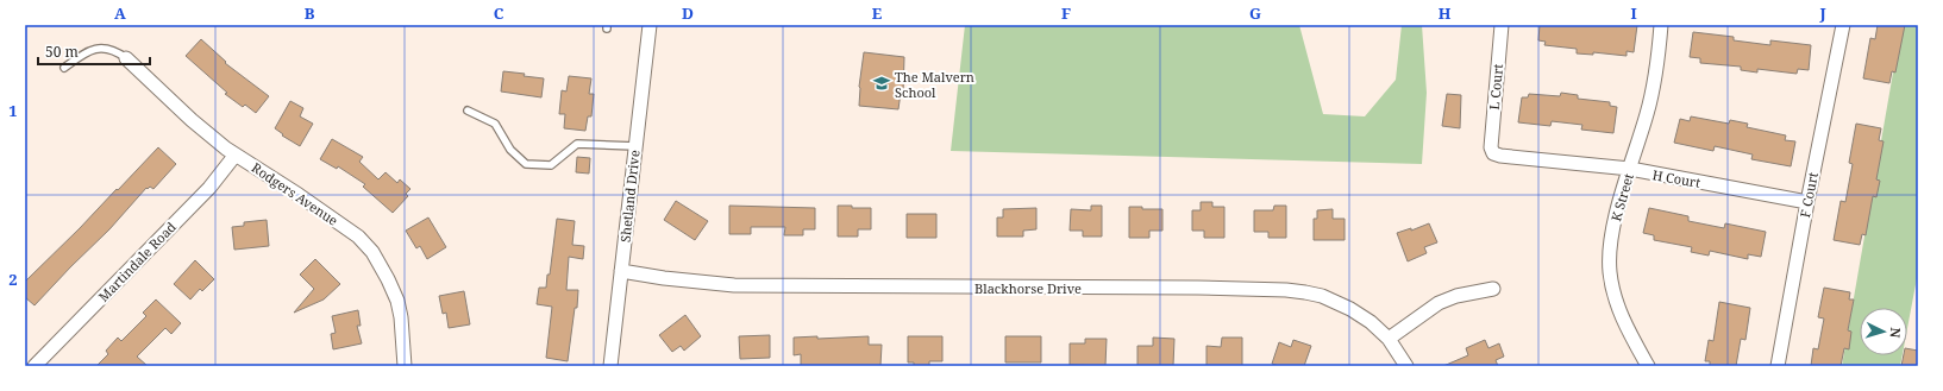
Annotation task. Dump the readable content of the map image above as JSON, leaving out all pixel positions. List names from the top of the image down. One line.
{"streets":{"street":["L Court","H Court","Rodgers Avenue","F Court","Shetland Drive","K Street","Martindale Road","Blackhorse Drive"]},"crossings":[["L Court","H Court"],["H Court","F Court"],["H Court","K Street"],["Rodgers Avenue","Martindale Road"],["Shetland Drive","Blackhorse Drive"]],"places":{"school or university":["The Malvern School"]},"scale_bar":"50 m","north":"right","grid":{"columns":["A","B","C","D","E","F","G","H","I","J"],"rows":["1","2"]}}
